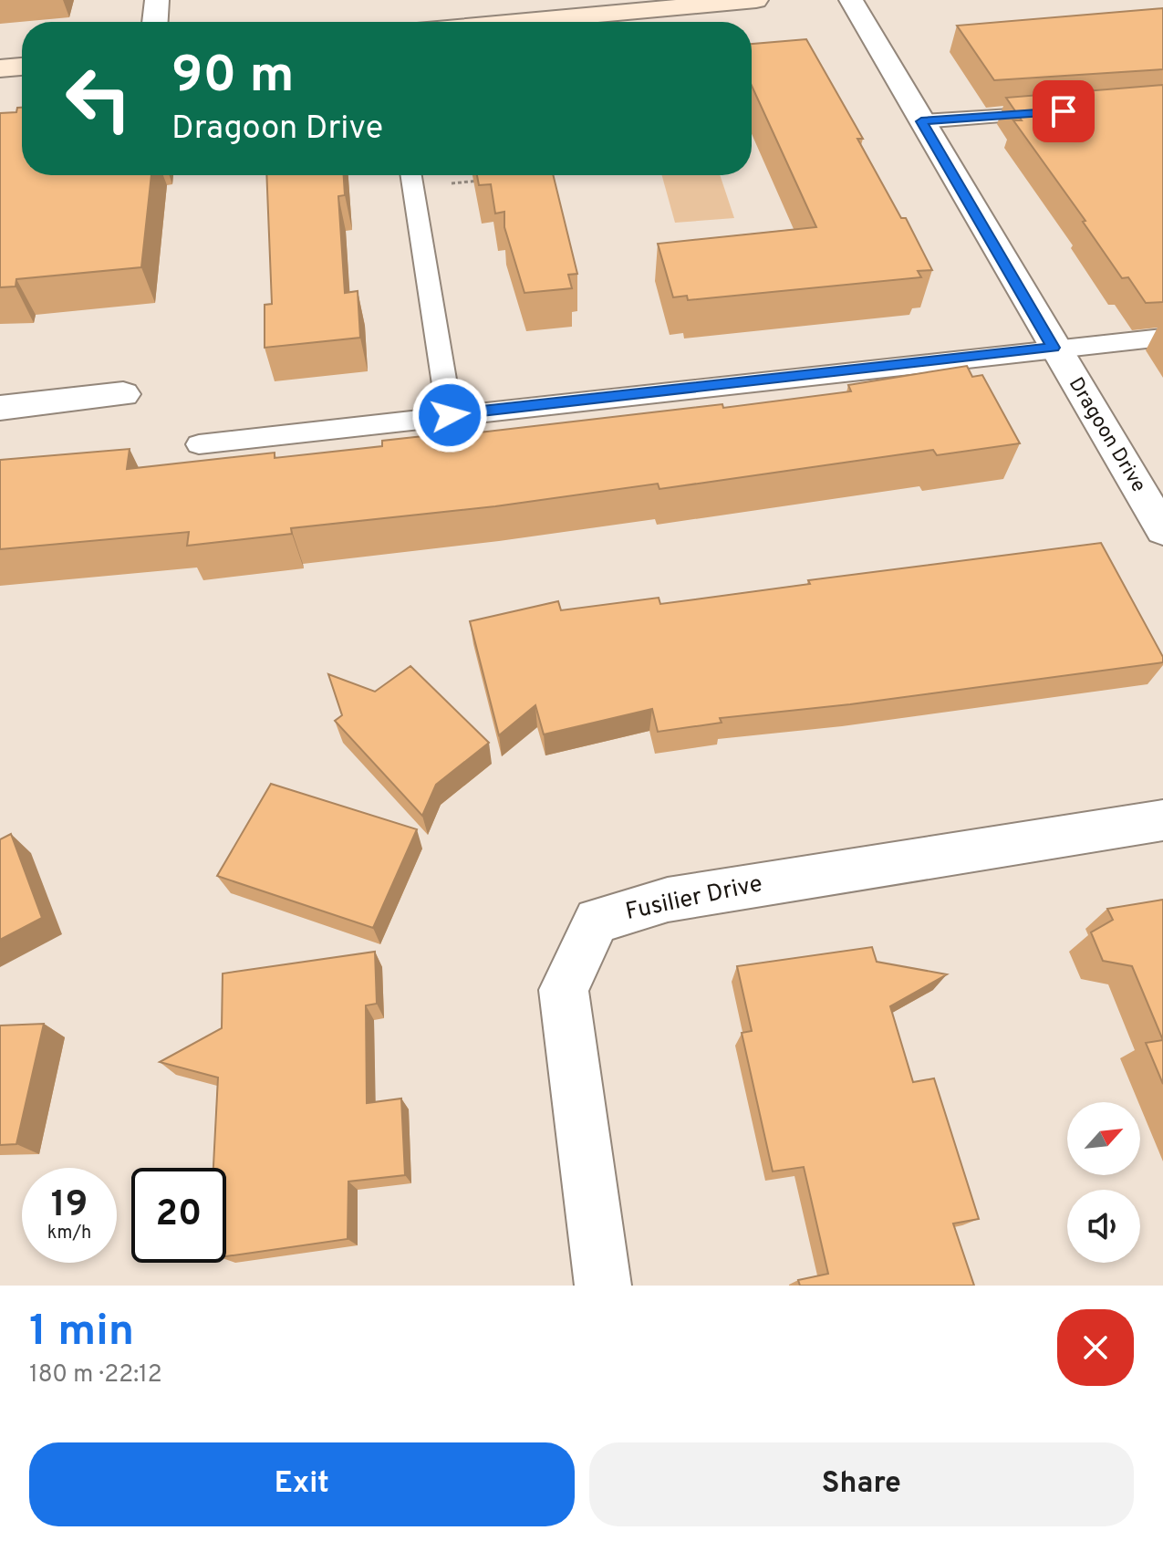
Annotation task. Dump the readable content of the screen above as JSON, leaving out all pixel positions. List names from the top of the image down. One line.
{"streets":{"street":["Dragoon Drive","Fusilier Drive"]},"north":"top right","page":{"turn":["90 m","Dragoon Drive"],"speed":"19 km/h","limit":"20","heading":["1 min","180 m · 22:12"],"buttons":["Exit","Share"]}}
